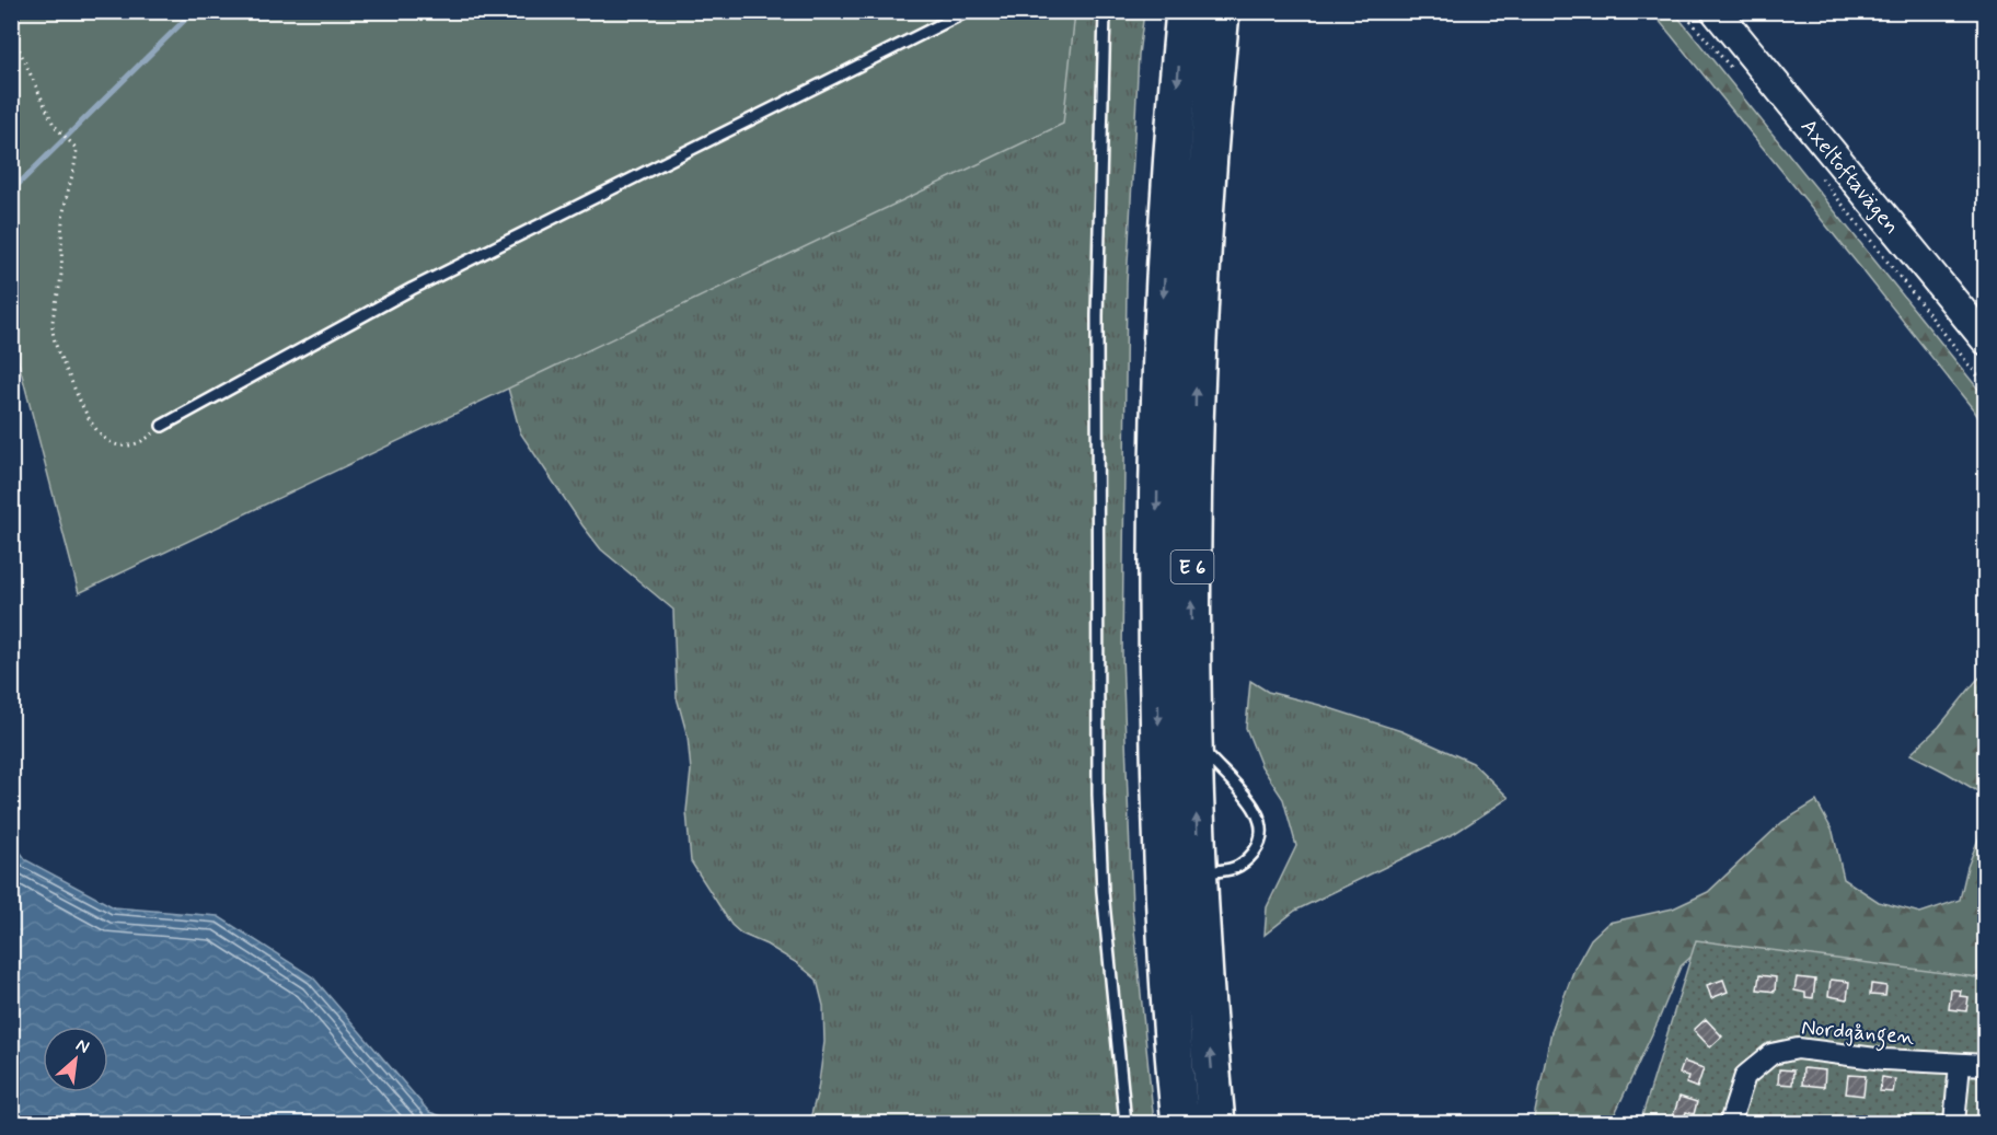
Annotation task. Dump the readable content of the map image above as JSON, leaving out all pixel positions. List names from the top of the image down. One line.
{"streets":{"highway":["E 6"],"main road":["Axeltoftavägen"],"street":["Nordgången"]},"north":"top right"}
